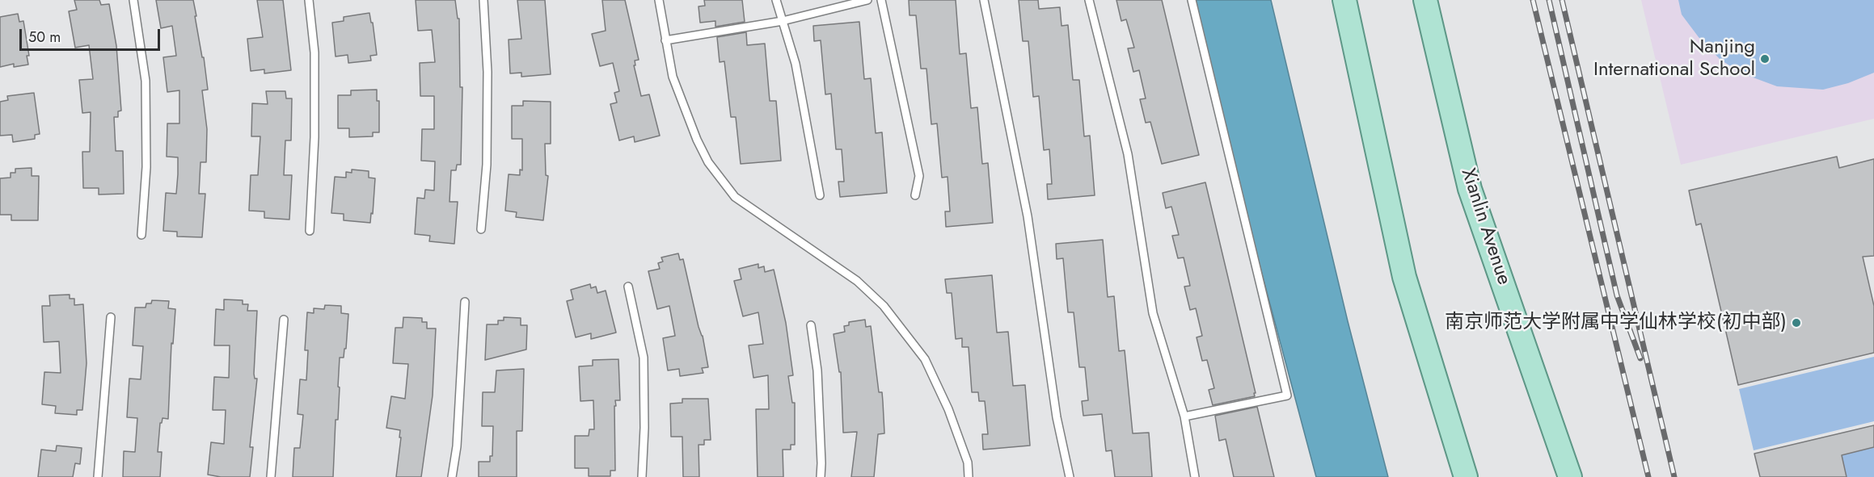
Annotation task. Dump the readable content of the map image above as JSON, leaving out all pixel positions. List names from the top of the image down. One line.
{"streets":{"main road":["Xianlin Avenue"]},"places":["Nanjing International School","南京师范大学附属中学仙林学校(初中部)"],"scale_bar":"50 m"}
